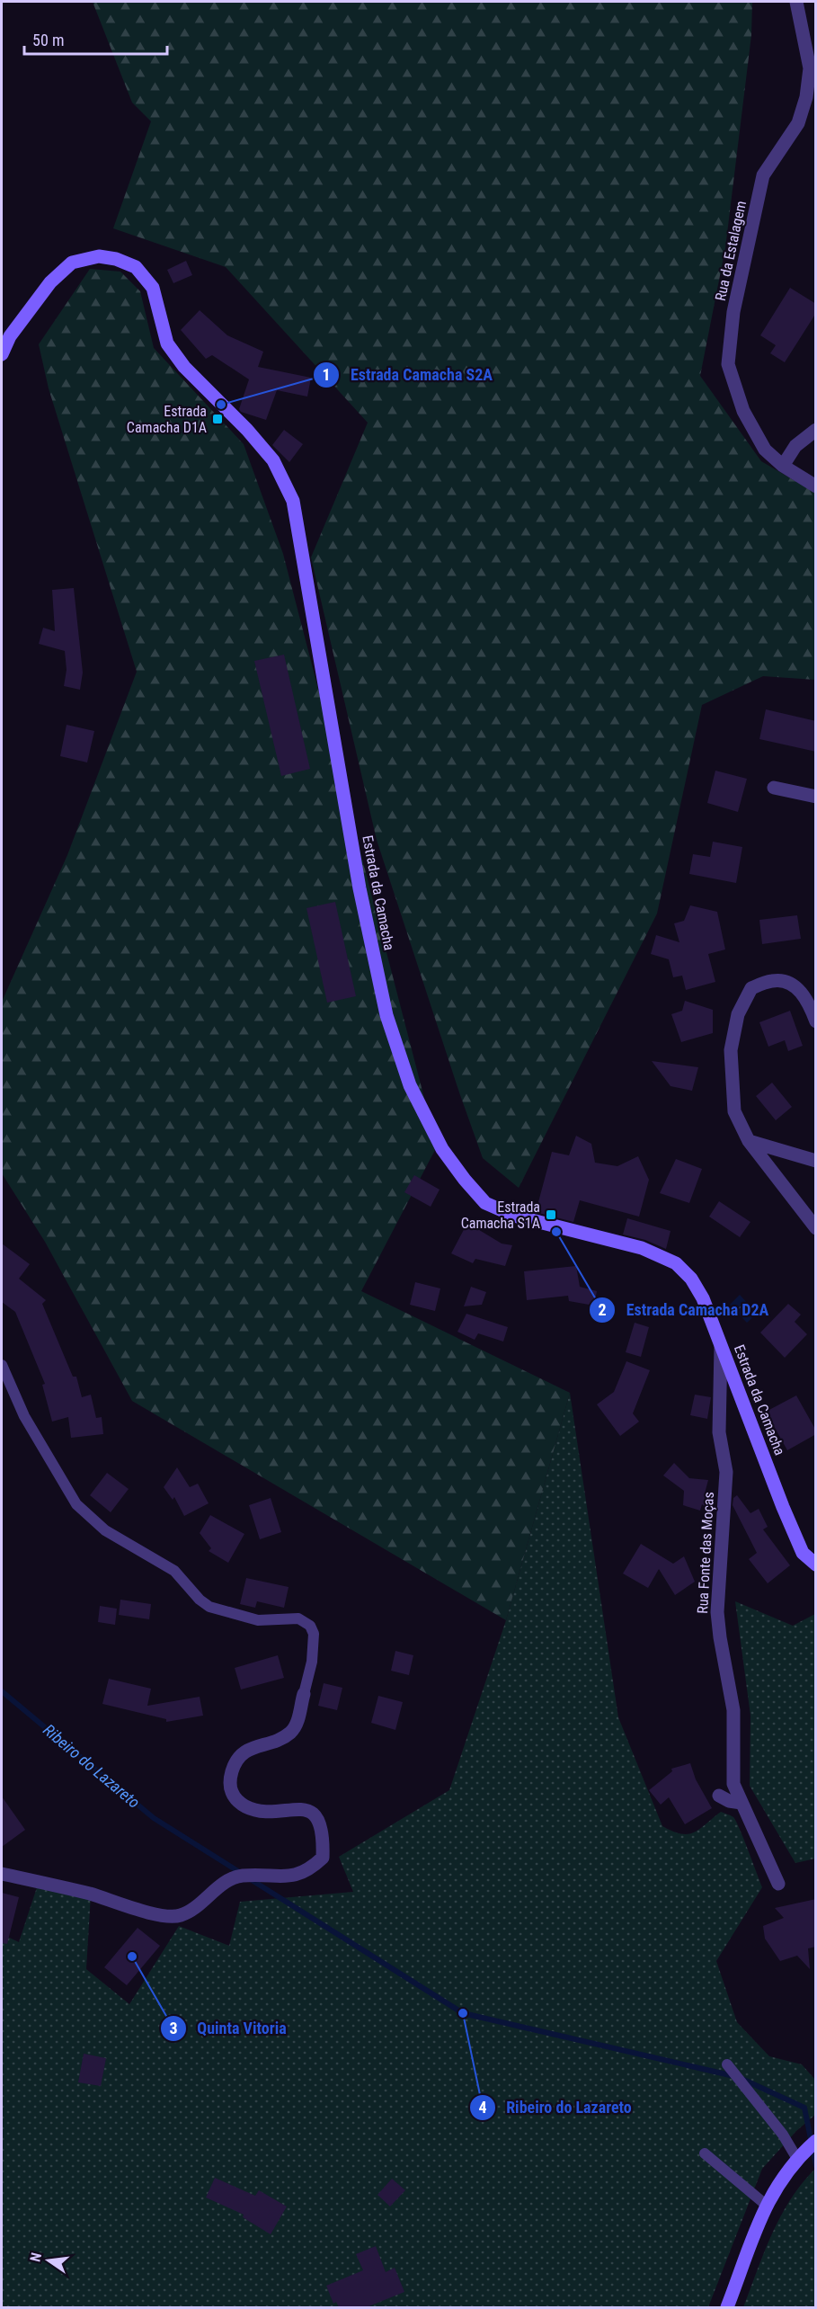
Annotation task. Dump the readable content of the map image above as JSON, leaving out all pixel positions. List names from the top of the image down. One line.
{"streets":{"street":["Rua da Estalagem","Estrada da Camacha","Rua Fonte das Moças"]},"crossings":[["Estrada da Camacha","Rua Fonte das Moças"]],"water":["Ribeiro do Lazareto"],"places":{"other":["Estrada Camacha S2A","Estrada Camacha D2A","Quinta Vitoria","Ribeiro do Lazareto"],"transit":["Estrada Camacha D1A","Estrada Camacha S1A"]},"scale_bar":"50 m","north":"left"}
